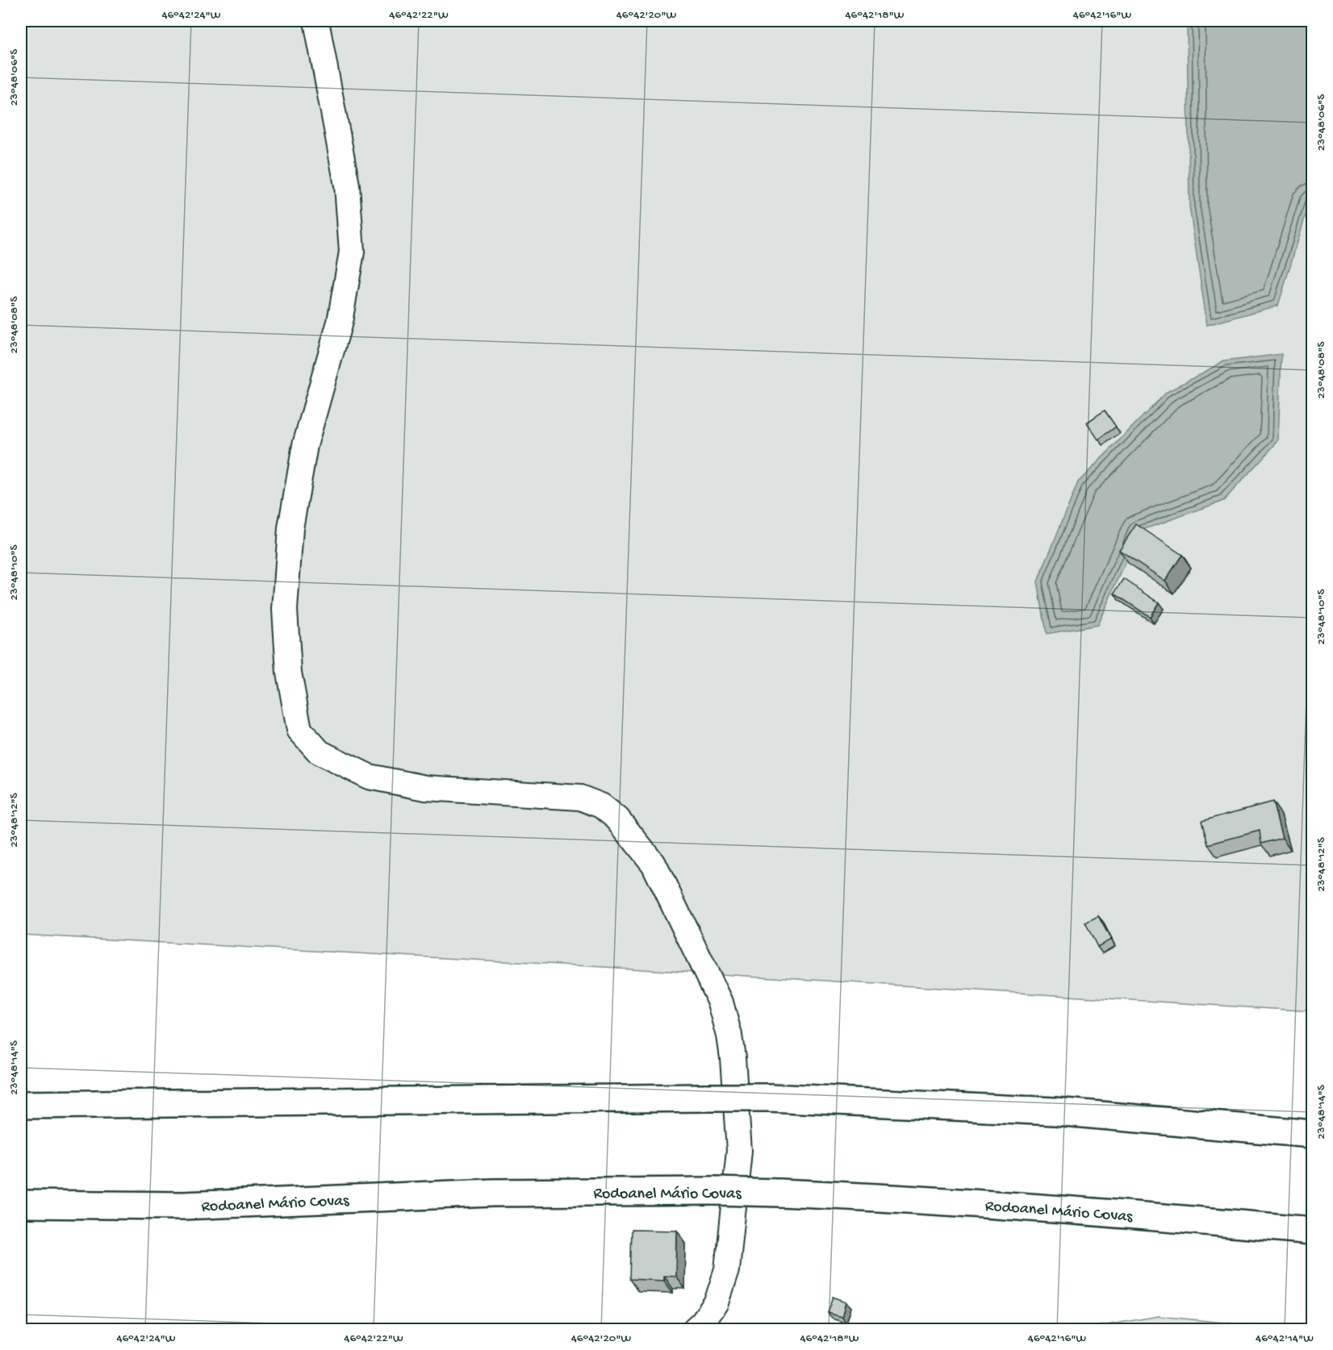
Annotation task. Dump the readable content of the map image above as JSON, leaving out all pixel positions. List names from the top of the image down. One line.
{"streets":{"highway":["Rodoanel Mário Covas"]},"coordinates":["46°42'24\"W","46°42'22\"W","46°42'20\"W","46°42'18\"W","46°42'16\"W","23°48'06\"S","23°48'08\"S","23°48'10\"S","23°48'12\"S","23°48'14\"S","46°42'14\"W"]}
